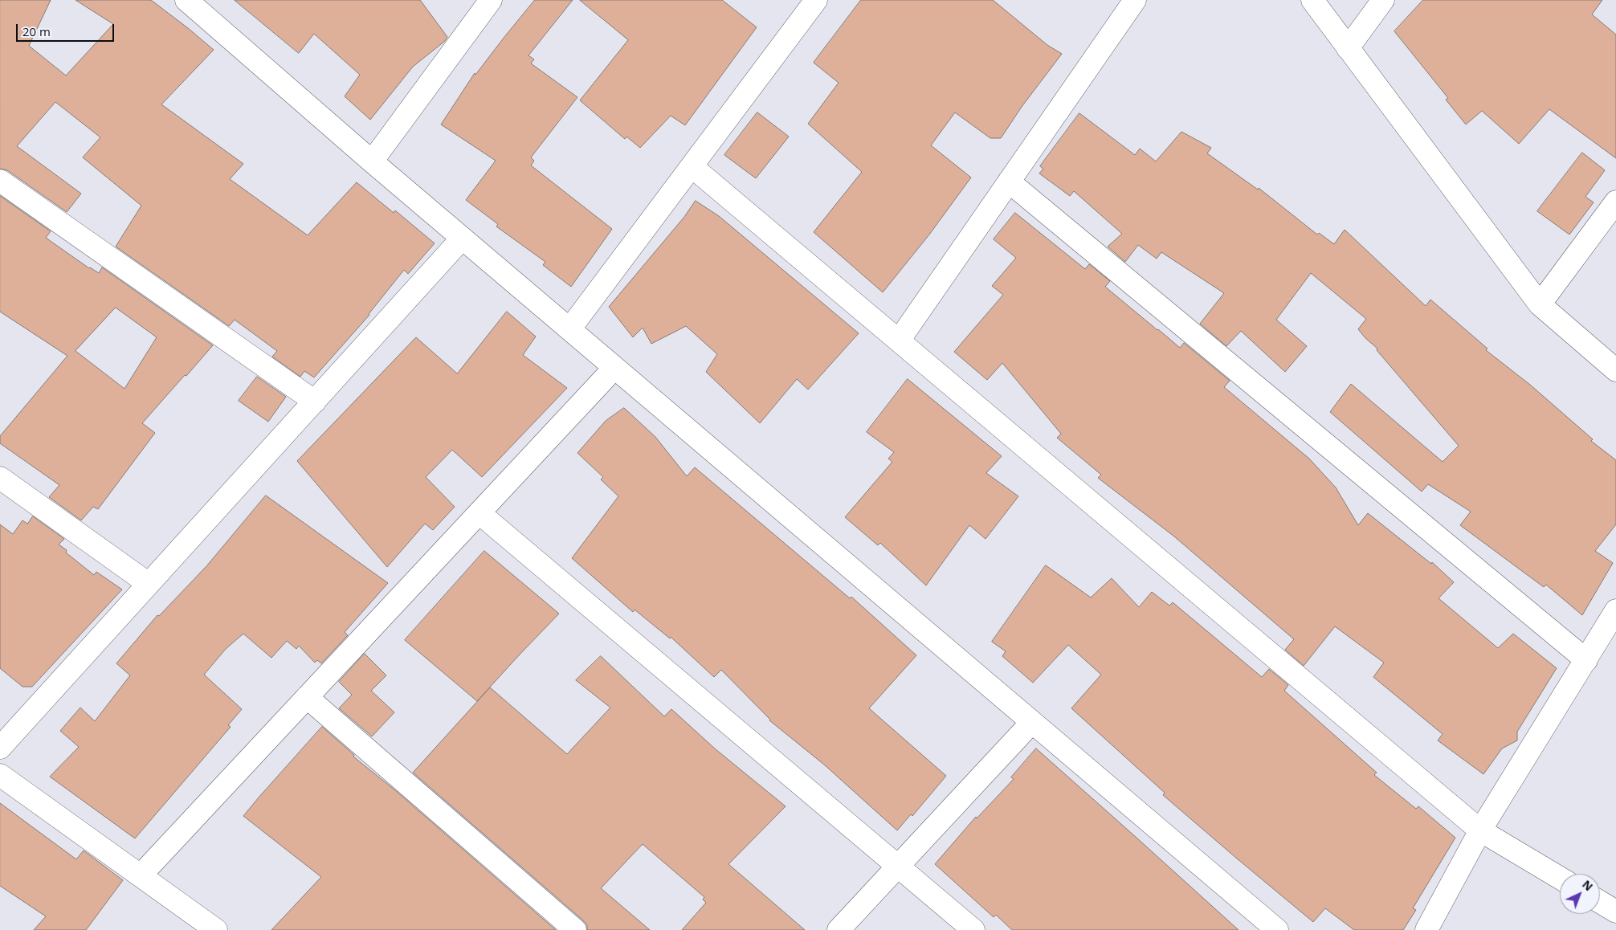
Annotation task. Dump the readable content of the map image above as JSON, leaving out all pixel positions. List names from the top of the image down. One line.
{"scale_bar":"20 m","north":"top right"}
